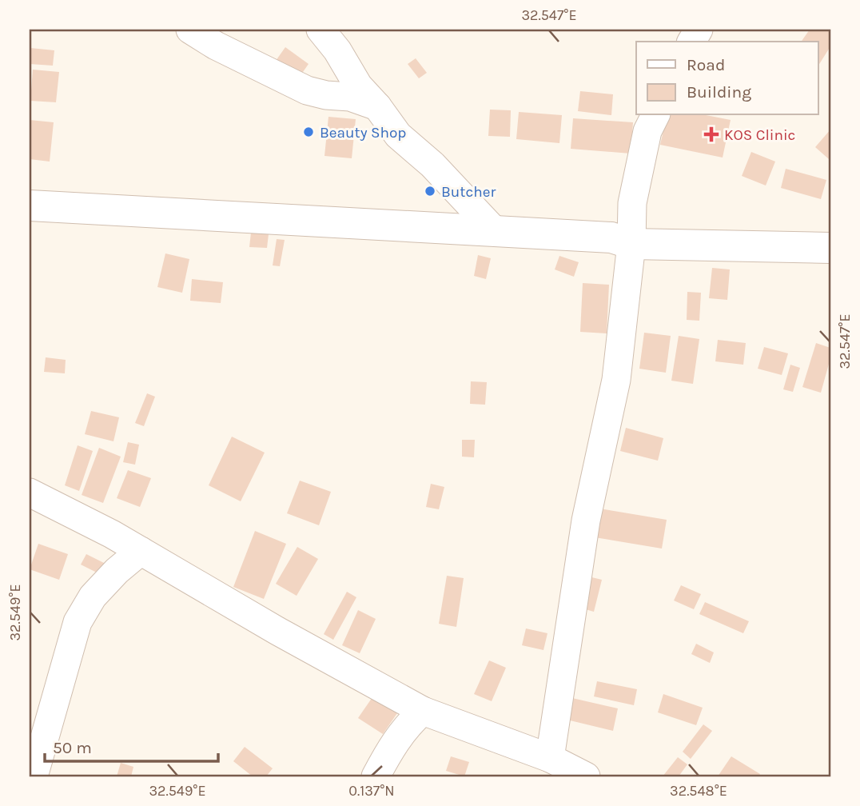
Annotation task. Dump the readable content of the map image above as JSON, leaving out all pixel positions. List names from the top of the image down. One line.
{"places":{"other":["Beauty Shop","Butcher"],"health":["KOS Clinic"]},"legend":["Road","Building"],"scale_bar":"50 m","coordinates":["32.547°E","32.549°E","0.137°N","32.548°E"]}
